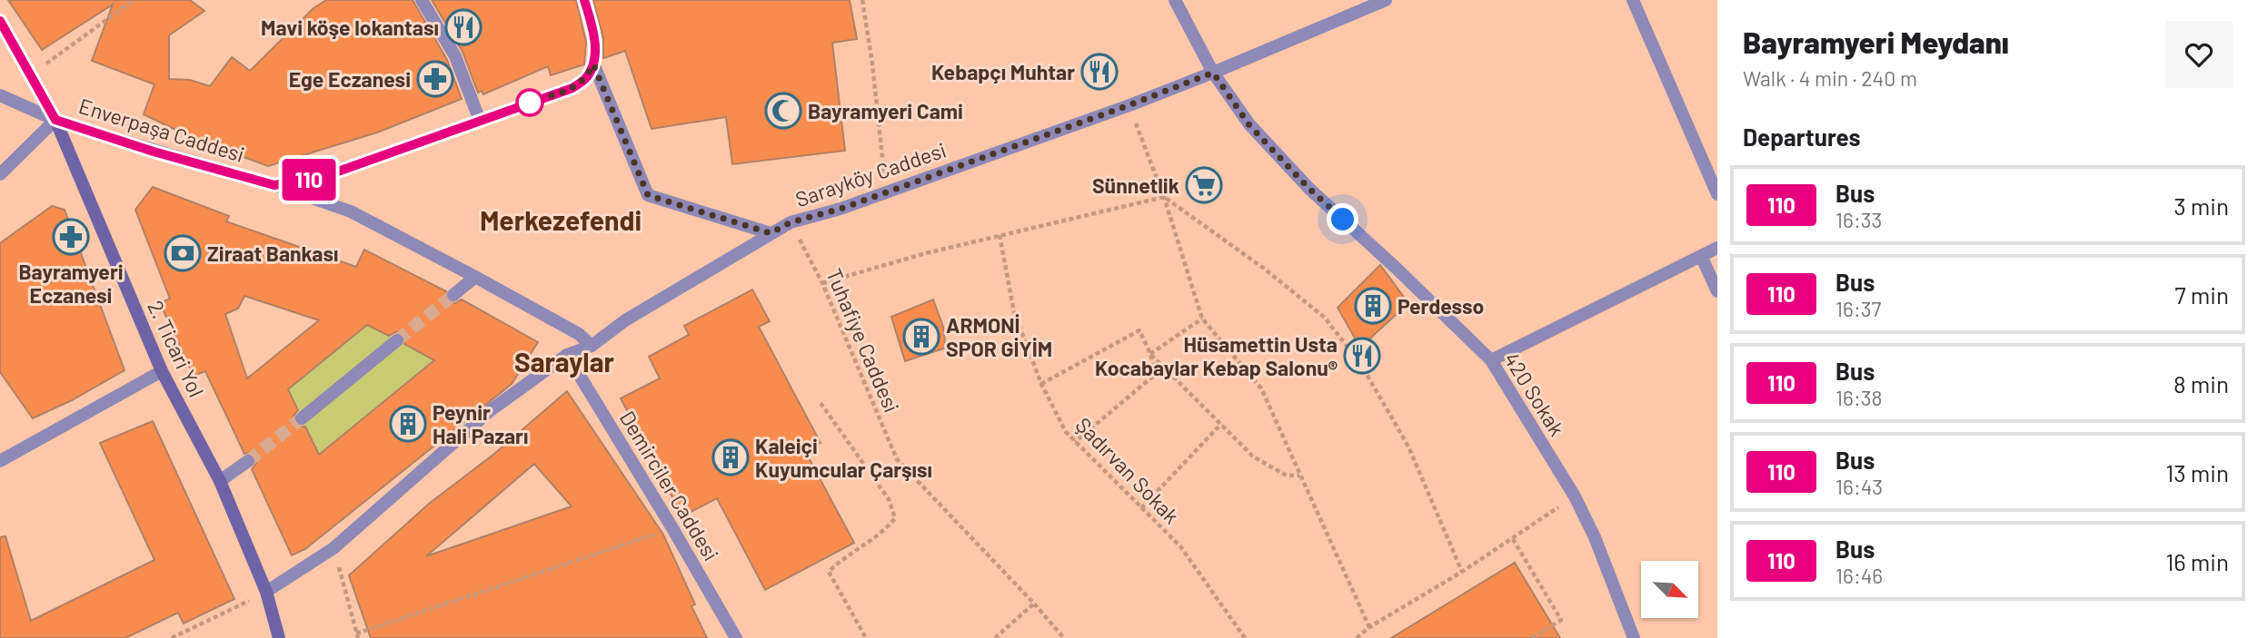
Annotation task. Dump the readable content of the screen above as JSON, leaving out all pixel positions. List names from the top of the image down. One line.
{"streets":{"main road":["2. Ticari Yol"],"street":["Enverpaşa Caddesi","Sarayköy Caddesi","420 Sokak","Demirciler Caddesi"],"path":["Tuhafiye Caddesi","Şadırvan Sokak"]},"crossings":[["Enverpaşa Caddesi","2. Ticari Yol"],["Sarayköy Caddesi","Tuhafiye Caddesi"],["Sarayköy Caddesi","2. Ticari Yol"],["Sarayköy Caddesi","420 Sokak"],["Sarayköy Caddesi","Demirciler Caddesi"]],"districts":["Merkezefendi","Saraylar"],"places":{"restaurant":["Mavi köşe lokantası","Kebapçı Muhtar","Hüsamettin Usta Kocabaylar Kebap Salonu®"],"pharmacy":["Ege Eczanesi","Bayramyeri Eczanesi"],"mosque":["Bayramyeri Cami"],"supermarket":["Sünnetlik"],"bank":["Ziraat Bankası"],"building":["Perdesso","ARMONİ SPOR GİYİM","Peynir Hali Pazarı","Kaleiçi Kuyumcular Çarşısı"]},"lines":["bus line 110"],"north":"bottom right","page":{"on_map":"110","heading":[["Bayramyeri Meydanı","Walk · 4 min · 240 m"],"Departures"],"list":[{"mark":"110","name":"Bus","note":"16:33","value":"3 min"},{"mark":"110","name":"Bus","note":"16:37","value":"7 min"},{"mark":"110","name":"Bus","note":"16:38","value":"8 min"},{"mark":"110","name":"Bus","note":"16:43","value":"13 min"},{"mark":"110","name":"Bus","note":"16:46","value":"16 min"}]}}
